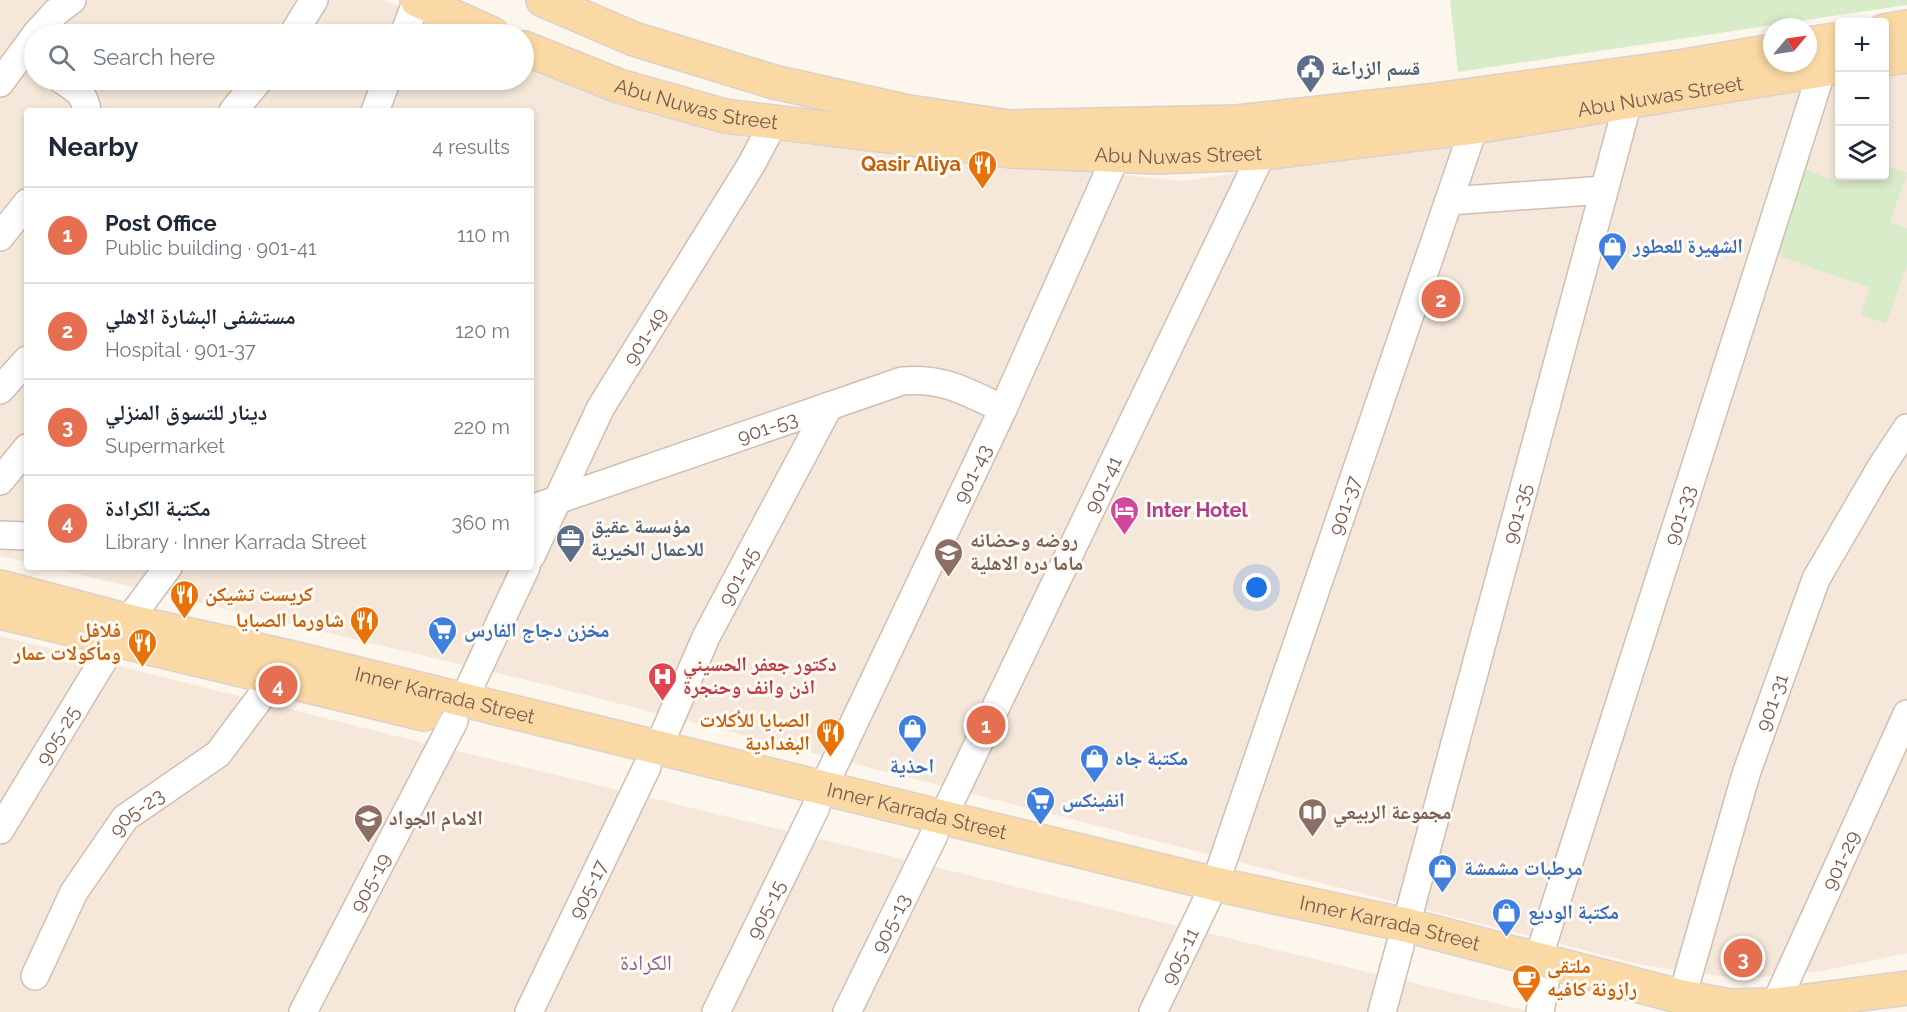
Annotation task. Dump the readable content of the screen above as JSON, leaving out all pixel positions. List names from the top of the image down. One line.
{"streets":{"main road":["Abu Nuwas Street","Inner Karrada Street"],"street":["901-49","901-53","901-43","901-41","901-37","901-35","901-33","901-45","901-31","905-25","905-23","901-29","905-19","905-17","905-15","905-13","905-11"]},"crossings":[["Abu Nuwas Street","901-49"],["Abu Nuwas Street","901-43"],["Abu Nuwas Street","901-41"],["Abu Nuwas Street","901-37"],["Abu Nuwas Street","901-35"],["Abu Nuwas Street","901-33"],["901-49","901-53"],["901-53","901-43"],["901-53","901-45"],["901-43","Inner Karrada Street"],["901-43","905-15"],["901-41","Inner Karrada Street"],["901-41","905-13"],["901-37","Inner Karrada Street"],["901-37","905-11"],["901-35","Inner Karrada Street"],["901-33","Inner Karrada Street"],["901-45","Inner Karrada Street"],["901-45","905-17"],["Inner Karrada Street","901-31"],["Inner Karrada Street","905-25"],["Inner Karrada Street","905-23"],["Inner Karrada Street","901-29"],["Inner Karrada Street","905-19"],["Inner Karrada Street","905-17"],["Inner Karrada Street","905-15"],["Inner Karrada Street","905-13"],["Inner Karrada Street","905-11"]],"districts":["الكرادة"],"places":{"public building":["قسم الزراعة"],"restaurant":["Qasir Aliya","كريست تشيكن","شاورما الصبايا","فلافل ومأكولات عمار","الصبايا للأكلات البغدادية"],"shop":["الشهيرة للعطور","احذية","مكتبة جاه","مرطبات مشمشة","مكتبة الوديع"],"hotel":["Inter Hotel"],"office":["مؤسسة عقيق للاعمال الخيرية"],"school or university":["روضه وحضانه ماما دره الاهلية","الامام الجواد"],"supermarket":["مخزن دجاج الفارس","انفينكس"],"hospital":["دكتور جعفر الحسيني اذن وانف وحنجرة"],"library":["مجموعة الربيعي"],"cafe":["ملتقى رازونة كافيه"]},"north":"top right","page":{"map_buttons":["+","−"],"search":"Search here","heading":["Nearby","4 results"],"list":[{"mark":"1","name":"Post Office","note":"Public building · 901-41","value":"110 m"},{"mark":"2","name":"مستشفى البشارة الاهلي","note":"Hospital · 901-37","value":"120 m"},{"mark":"3","name":"دينار للتسوق المنزلي","note":"Supermarket","value":"220 m"},{"mark":"4","name":"مكتبة الكرادة","note":"Library · Inner Karrada Street","value":"360 m"}],"pins":["2","4","1","3"]}}
